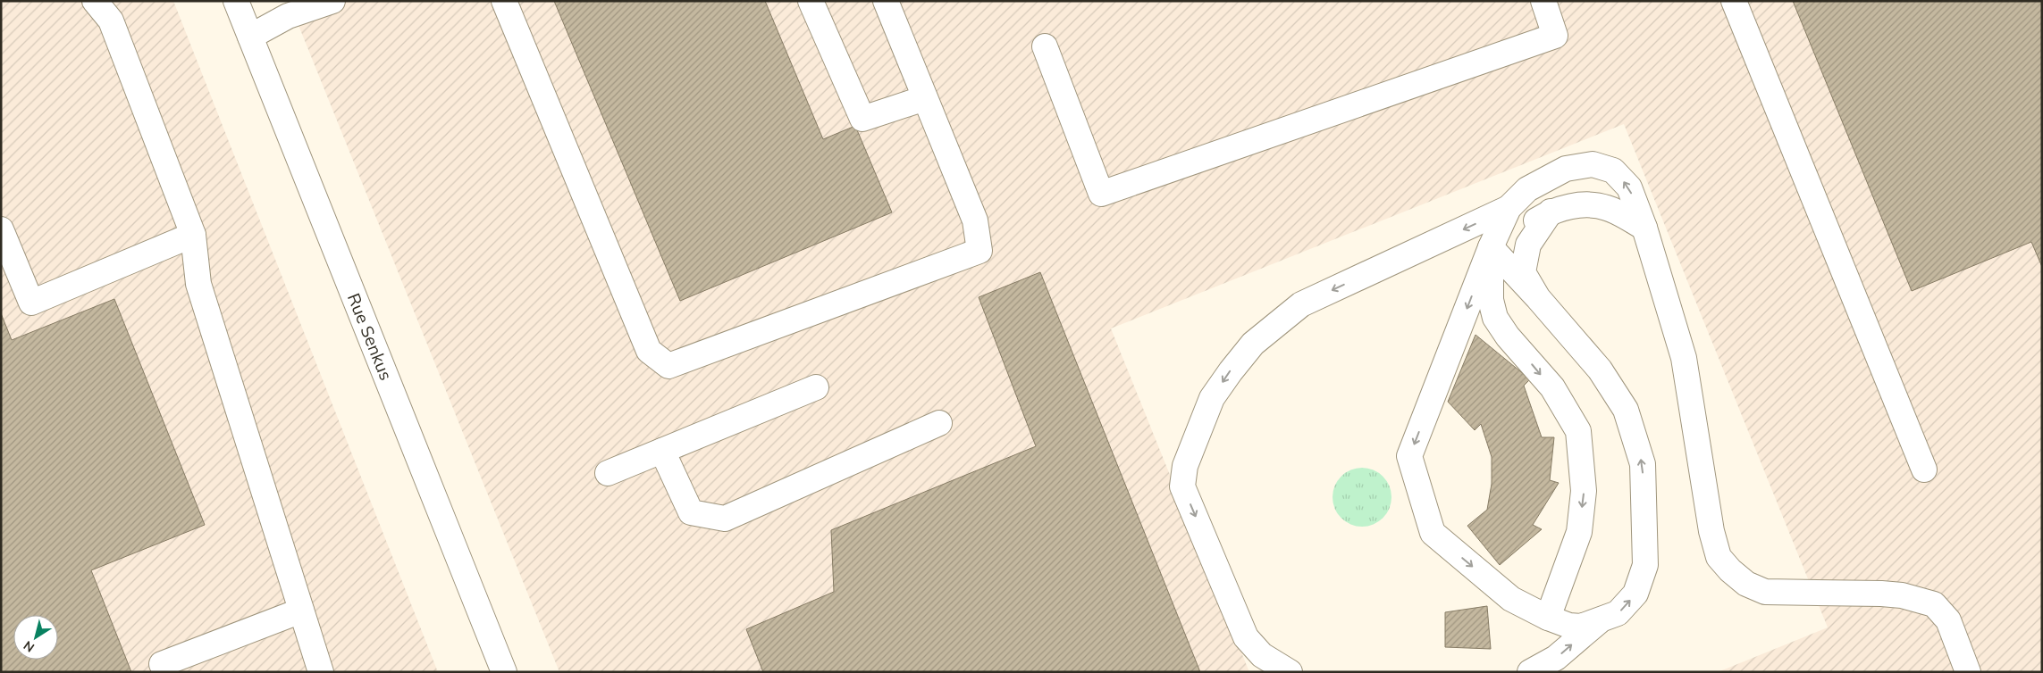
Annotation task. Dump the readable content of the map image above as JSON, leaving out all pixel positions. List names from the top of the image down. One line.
{"streets":{"street":["Rue Senkus"]},"north":"bottom left"}
